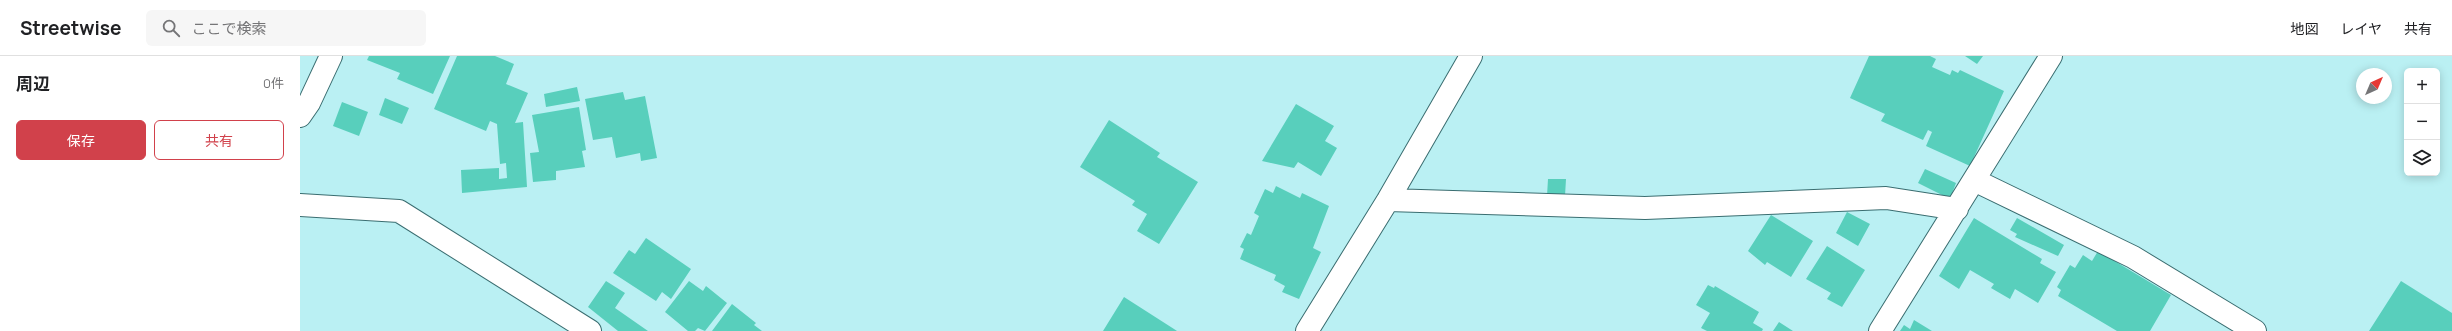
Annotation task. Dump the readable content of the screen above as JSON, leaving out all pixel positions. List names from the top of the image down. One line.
{"north":"top right","page":{"header":"Streetwise","search":"ここで検索","nav":["地図","レイヤ","共有"],"heading":["周辺","0件"],"map_buttons":["+","−"],"buttons":["保存","共有"]}}
